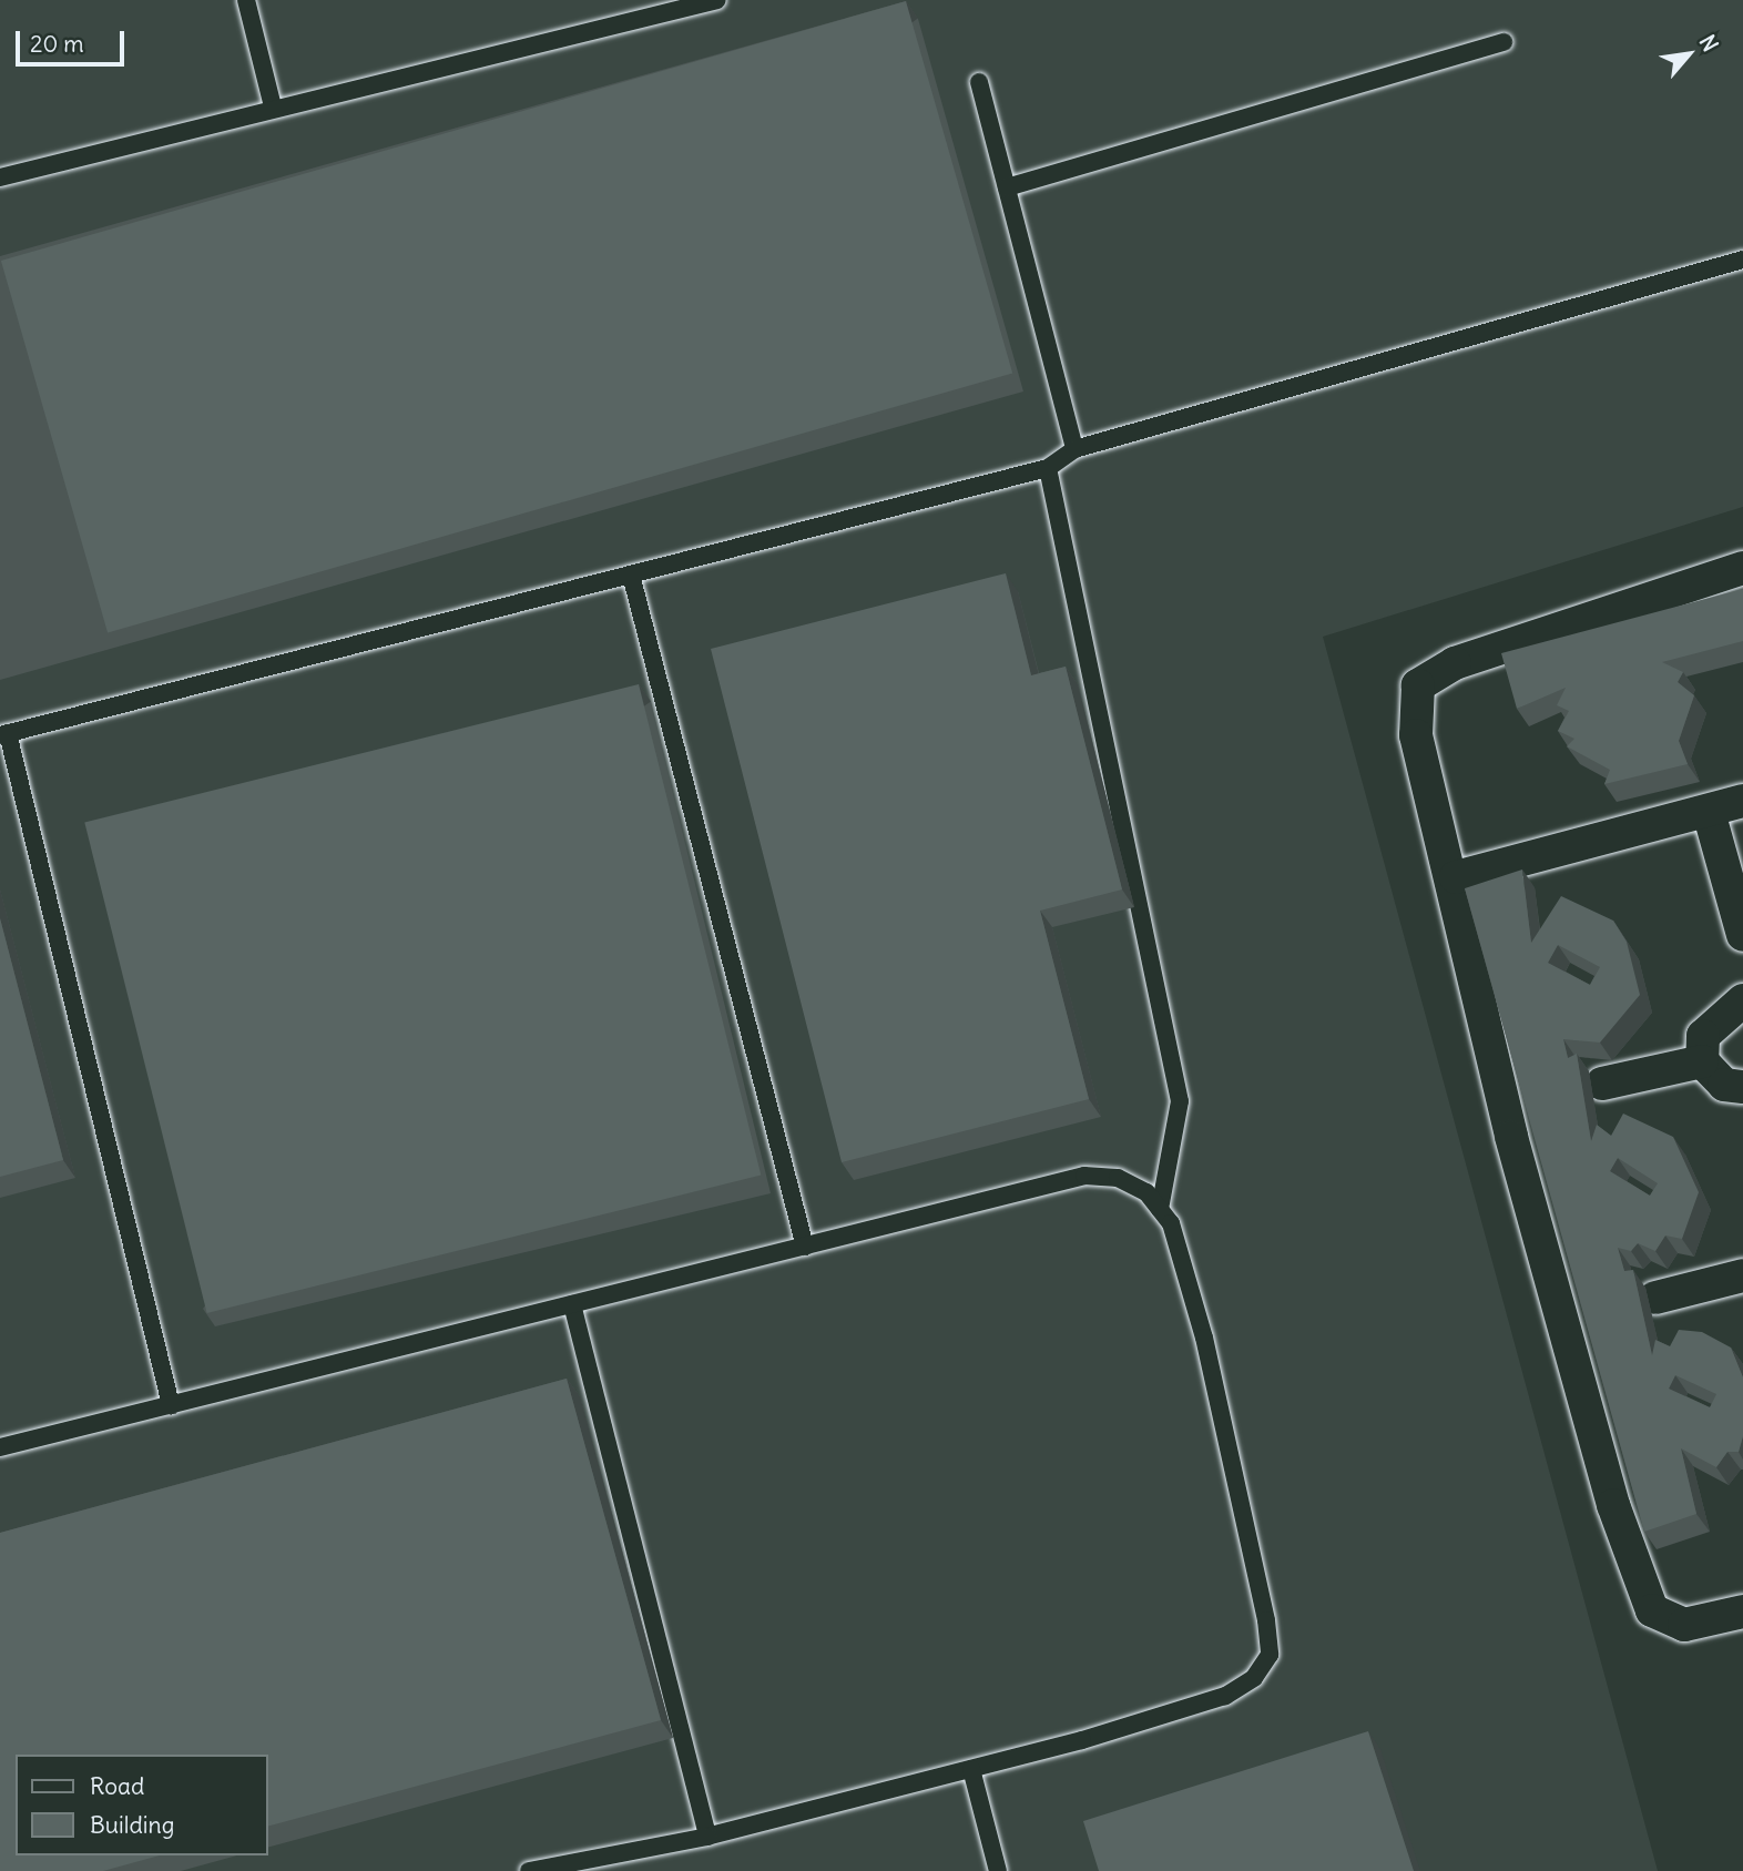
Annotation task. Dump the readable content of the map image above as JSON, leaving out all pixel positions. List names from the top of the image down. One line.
{"legend":["Road","Building"],"scale_bar":"20 m","north":"top right"}
